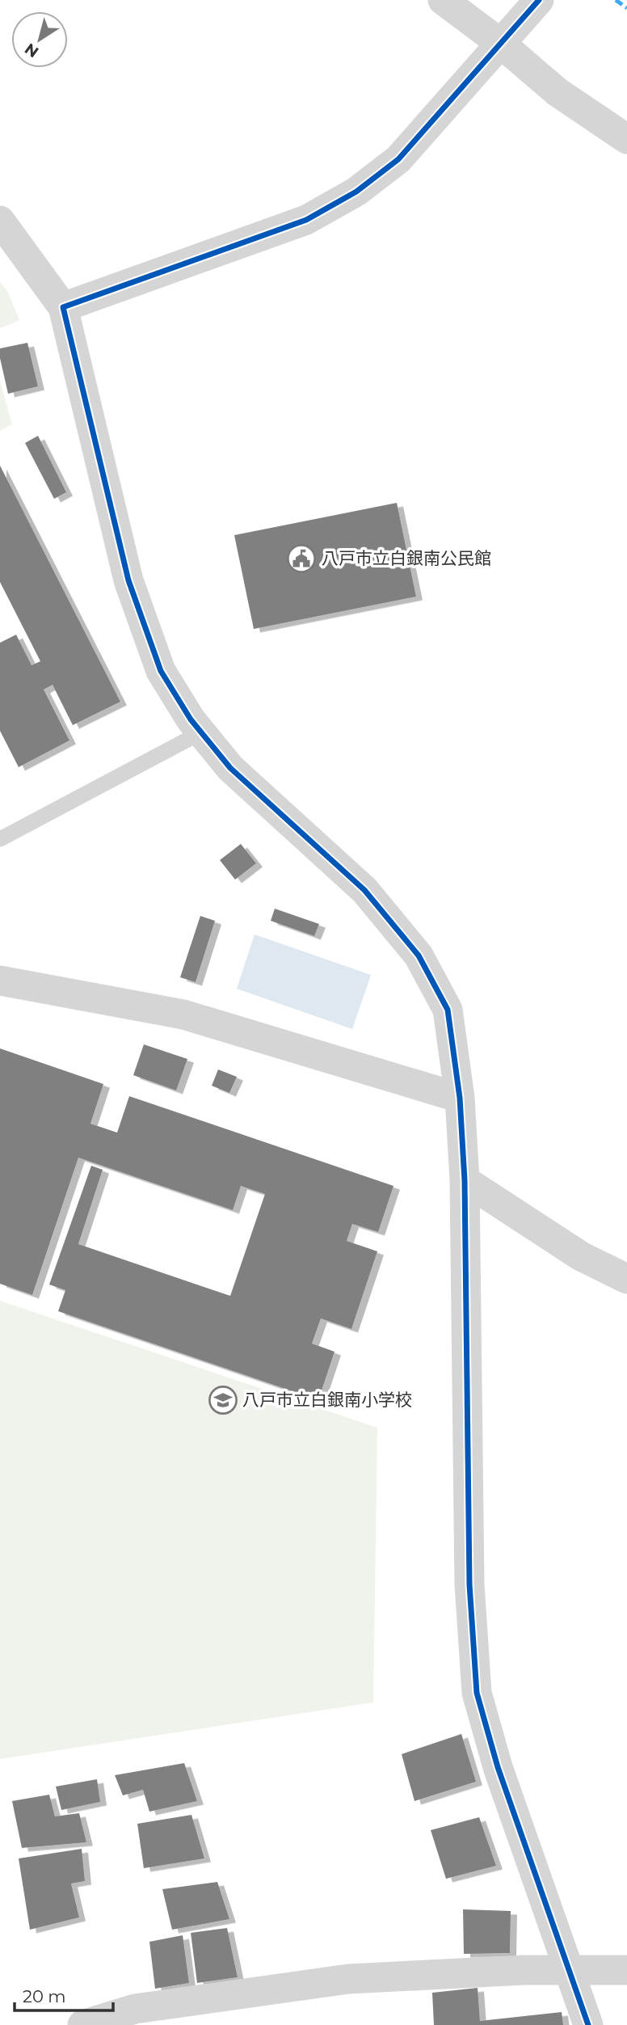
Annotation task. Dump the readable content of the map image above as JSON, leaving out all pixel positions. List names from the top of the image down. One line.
{"places":{"public building":["八戸市立白銀南公民館"],"school or university":["八戸市立白銀南小学校"]},"scale_bar":"20 m","north":"bottom left"}
